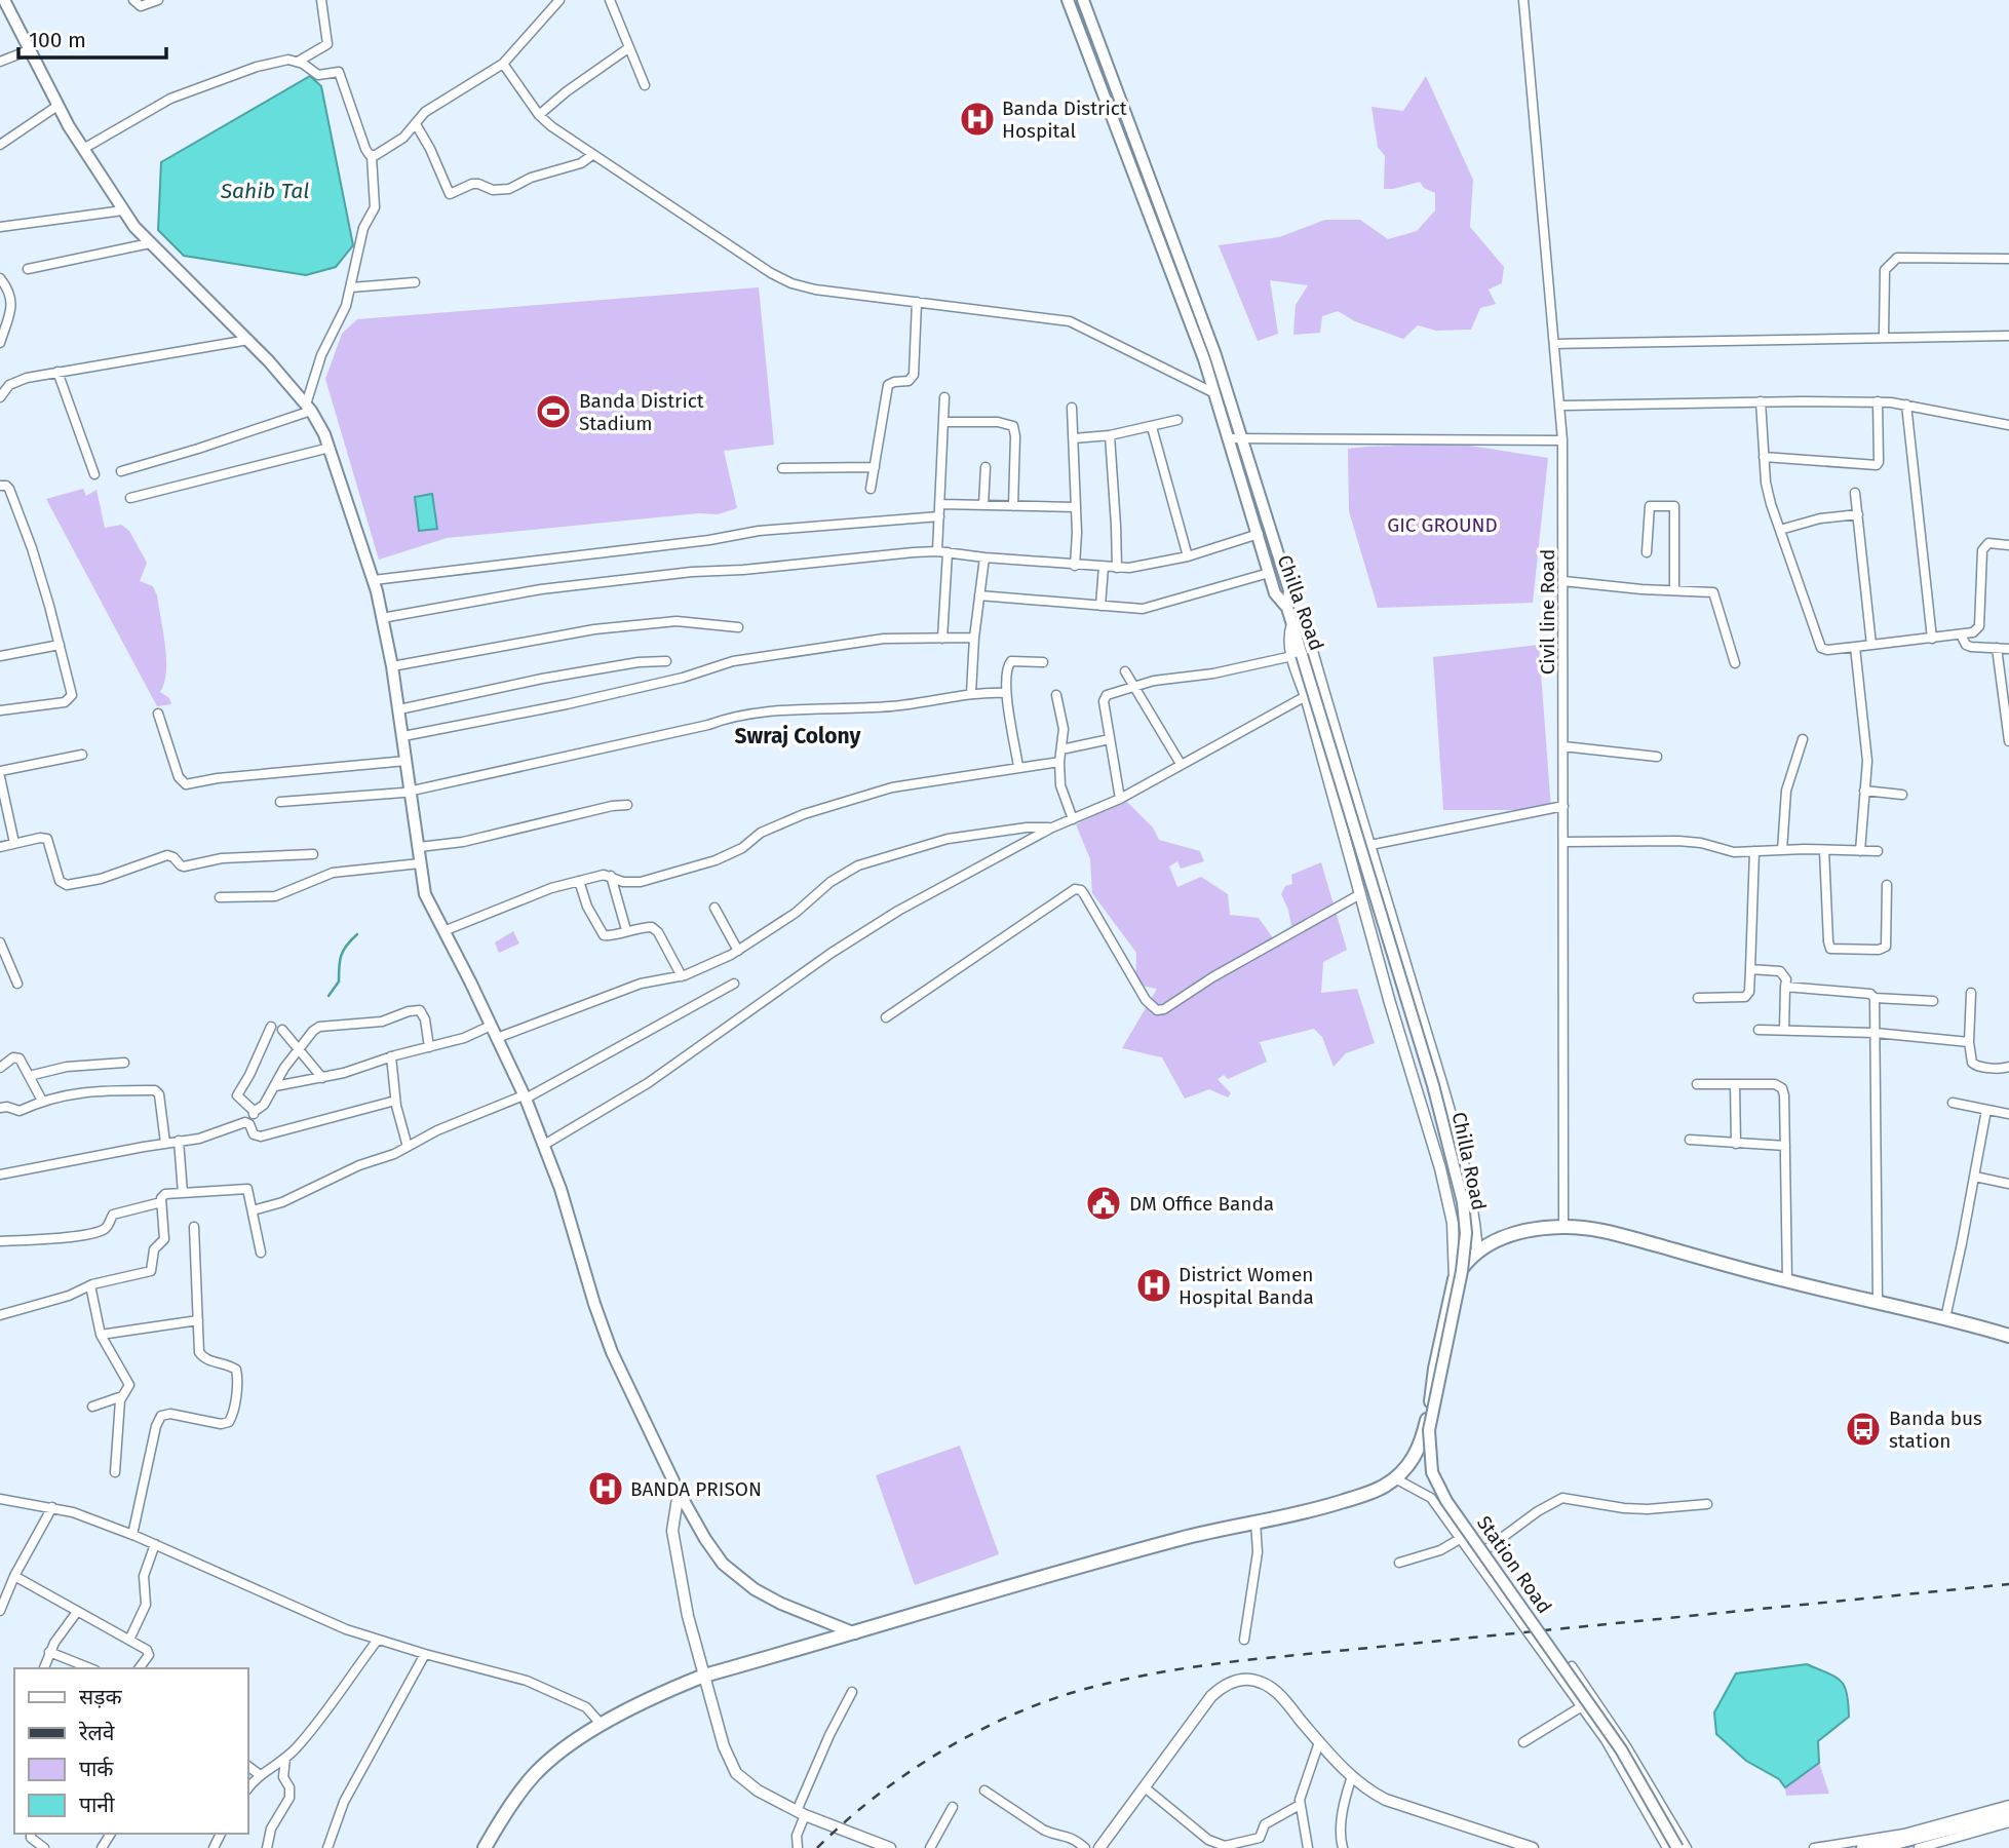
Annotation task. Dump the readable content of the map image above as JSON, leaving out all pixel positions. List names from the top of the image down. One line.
{"streets":{"main road":["Chilla Road","Station Road"],"street":["Civil line Road"]},"crossings":[["Chilla Road","Station Road"]],"districts":["Swraj Colony"],"water":["Sahib Tal"],"parks":["GIC GROUND"],"places":{"hospital":["Banda District Hospital","District Women Hospital Banda","BANDA PRISON"],"sports":["Banda District Stadium"],"public building":["DM Office Banda"],"bus stop":["Banda bus station"]},"legend":["सड़क","रेलवे","पार्क","पानी"],"scale_bar":"100 m"}
